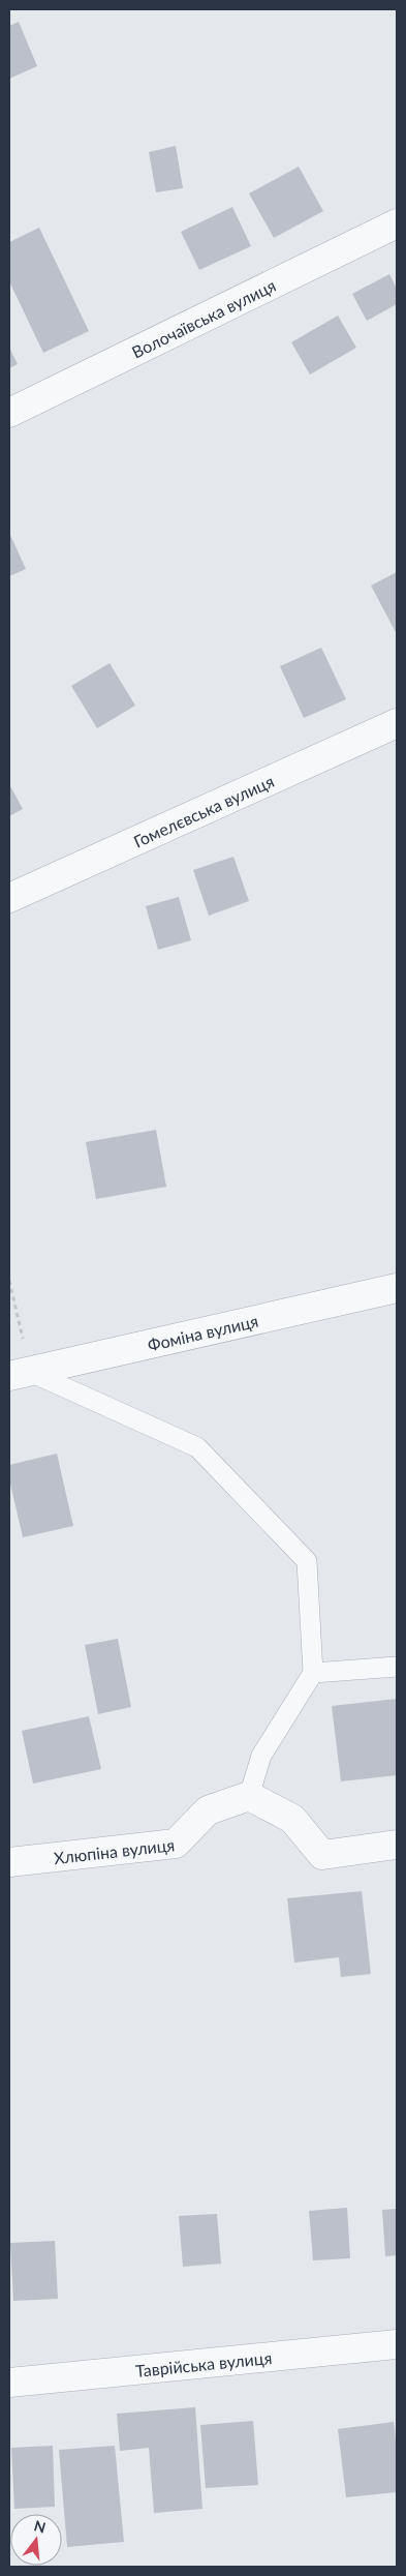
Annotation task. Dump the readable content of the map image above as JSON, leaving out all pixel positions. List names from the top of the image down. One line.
{"streets":{"street":["Волочаївська вулиця","Гомелєвська вулиця","Фоміна вулиця","Хлюпіна вулиця","Таврійська вулиця"]},"north":"top"}
